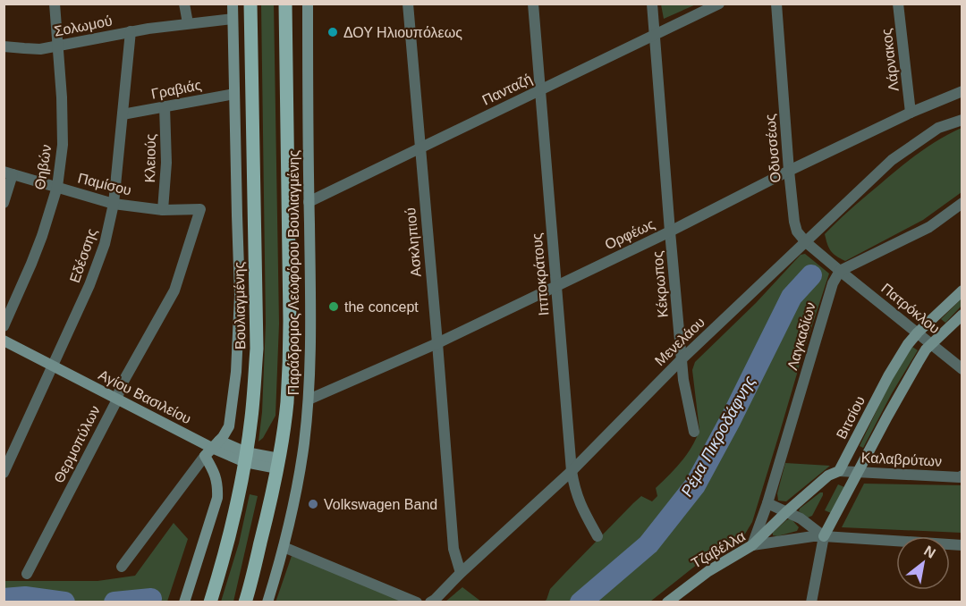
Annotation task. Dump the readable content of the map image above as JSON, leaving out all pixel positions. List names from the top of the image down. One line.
{"streets":{"main road":["Βουλιαγμένης"],"street":["Σολωμού","Λάρνακος","Γραβιάς","Πανταζή","Οδυσσέως","Κλειούς","Θηβών","Παμίσου","Ορφέως","Ασκληπιού","Εδέσσης","Παράδρομος Λεωφόρου Βουλιαγμένης","Ιπποκράτους","Κέκρωπος","Πατρόκλου","Λαγκαδίων","Μενελάου","Αγίου Βασιλείου","Βιτσίου","Θερμοπύλων","Καλαβρύτων","Τζαβέλλα"]},"crossings":[["Σολωμού","Θηβών"],["Σολωμού","Εδέσσης"],["Λάρνακος","Ορφέως"],["Γραβιάς","Κλειούς"],["Γραβιάς","Εδέσσης"],["Πανταζή","Ασκληπιού"],["Πανταζή","Παράδρομος Λεωφόρου Βουλιαγμένης"],["Πανταζή","Ιπποκράτους"],["Πανταζή","Κέκρωπος"],["Οδυσσέως","Ορφέως"],["Οδυσσέως","Πατρόκλου"],["Οδυσσέως","Λαγκαδίων"],["Οδυσσέως","Μενελάου"],["Κλειούς","Παμίσου"],["Θηβών","Παμίσου"],["Παμίσου","Εδέσσης"],["Παμίσου","Θερμοπύλων"],["Ορφέως","Ασκληπιού"],["Ορφέως","Παράδρομος Λεωφόρου Βουλιαγμένης"],["Ορφέως","Ιπποκράτους"],["Ορφέως","Κέκρωπος"],["Ασκληπιού","Μενελάου"],["Εδέσσης","Αγίου Βασιλείου"],["Ιπποκράτους","Μενελάου"],["Κέκρωπος","Μενελάου"],["Βουλιαγμένης","Αγίου Βασιλείου"],["Πατρόκλου","Λαγκαδίων"],["Πατρόκλου","Βιτσίου"],["Λαγκαδίων","Βιτσίου"],["Λαγκαδίων","Τζαβέλλα"],["Αγίου Βασιλείου","Θερμοπύλων"],["Βιτσίου","Καλαβρύτων"],["Βιτσίου","Τζαβέλλα"]],"water":["Ρέμα Πικροδάφνης"],"places":["ΔΟΥ Ηλιουπόλεως","the concept","Volkswagen Band"],"north":"top right"}
